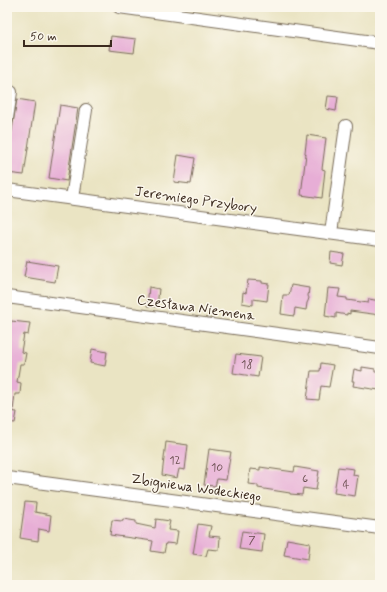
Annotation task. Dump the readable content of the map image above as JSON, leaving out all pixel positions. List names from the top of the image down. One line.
{"streets":{"street":["Jeremiego Przybory","Czesława Niemena","Zbigniewa Wodeckiego"]},"house_numbers":["18","12","10","6","4","7"],"scale_bar":"50 m"}
